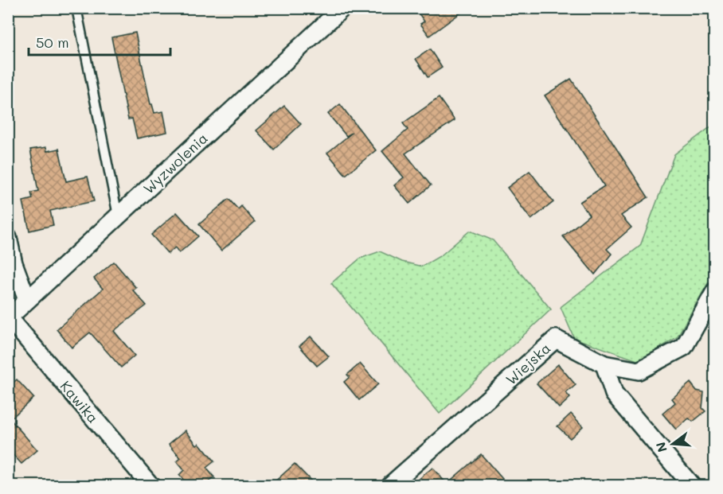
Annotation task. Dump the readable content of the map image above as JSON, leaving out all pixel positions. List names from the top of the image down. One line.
{"streets":{"street":["Wyzwolenia","Wiejska","Kawika"]},"crossings":[["Wyzwolenia","Kawika"]],"scale_bar":"50 m","north":"left"}
